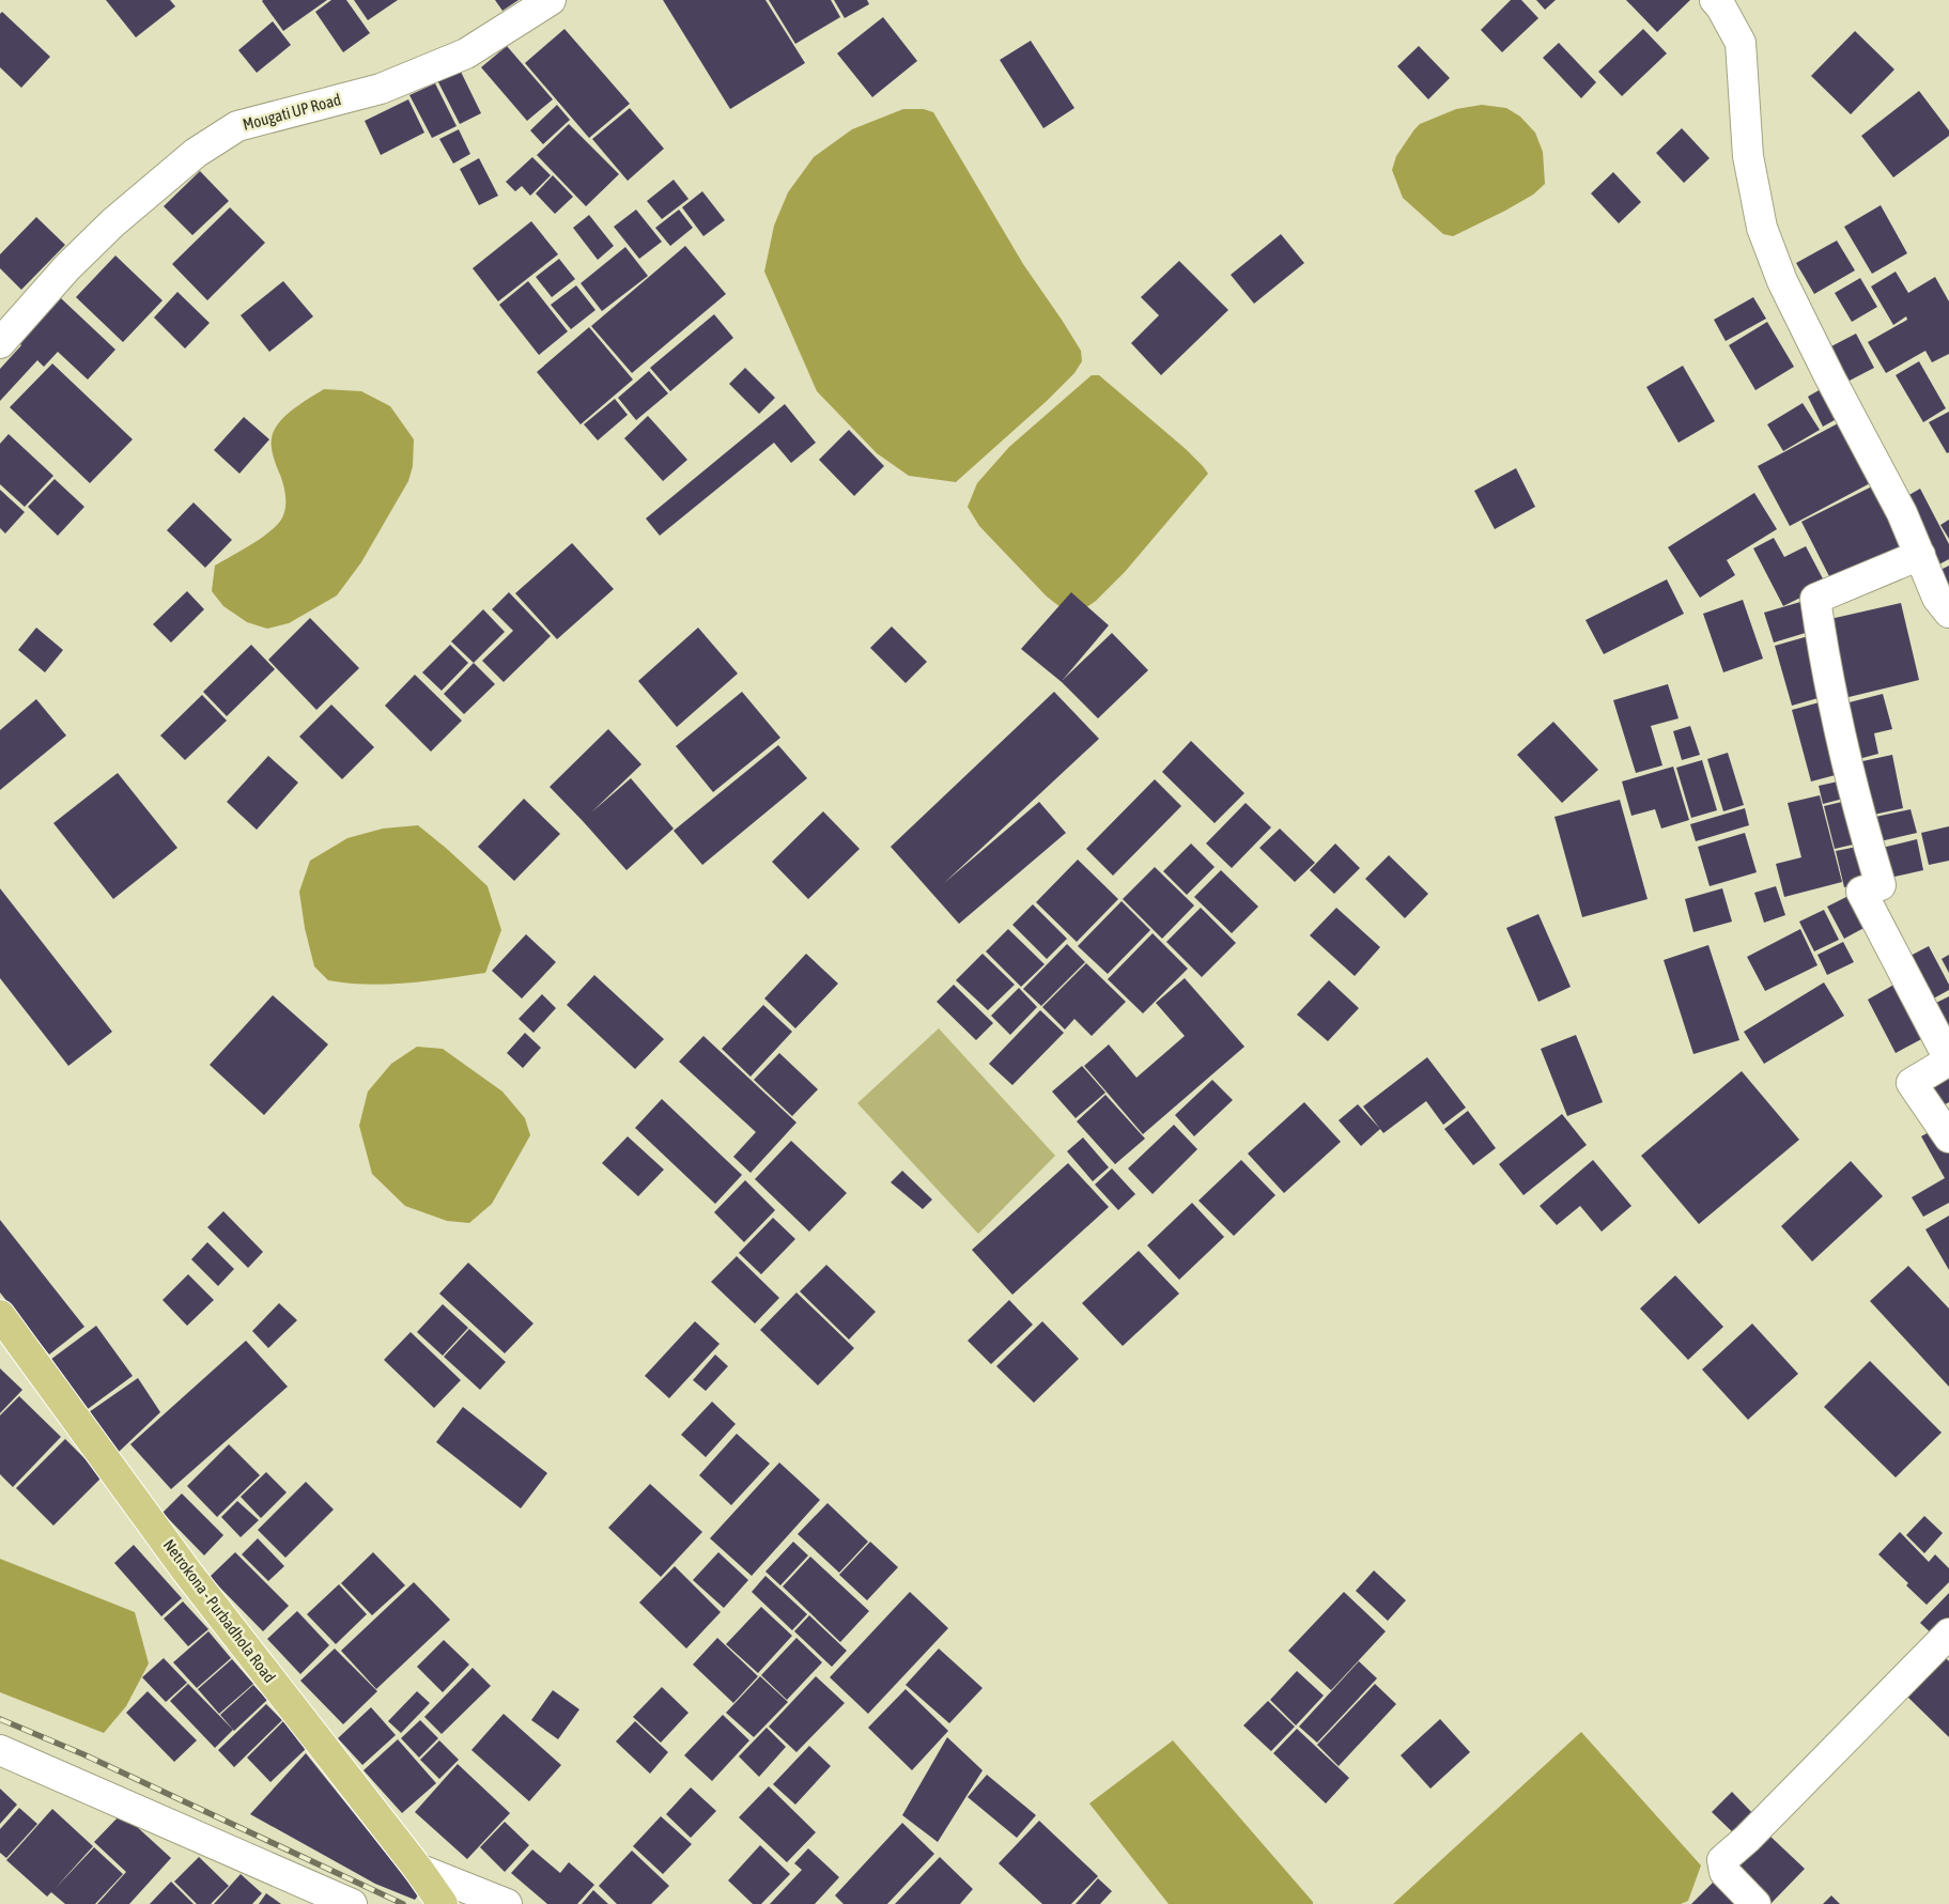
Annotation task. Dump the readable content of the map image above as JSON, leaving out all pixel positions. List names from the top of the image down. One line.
{"streets":{"main road":["Netrokona - Purbadhola Road"],"street":["Mougati UP Road"]}}
